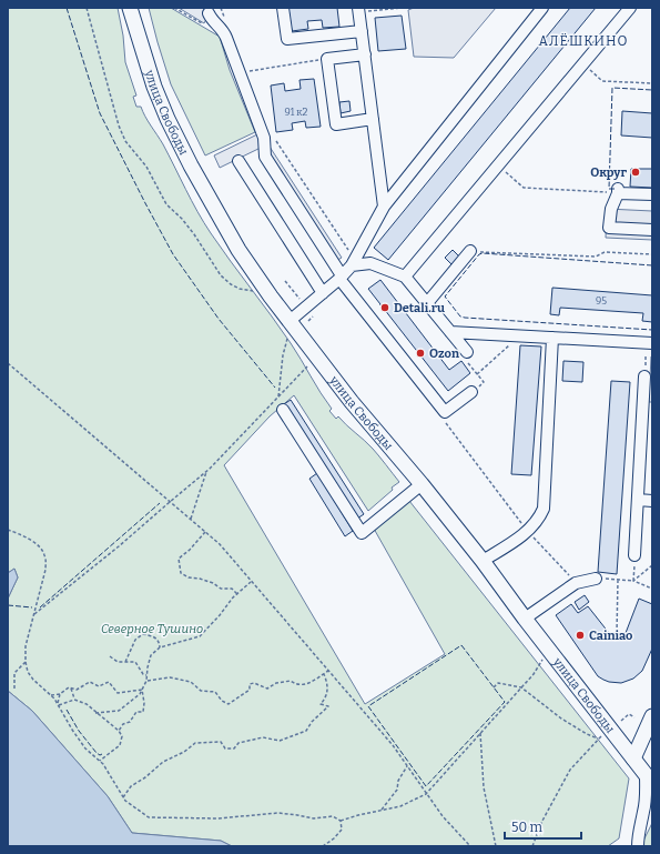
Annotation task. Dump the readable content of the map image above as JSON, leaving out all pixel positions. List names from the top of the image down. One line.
{"streets":{"main road":["улица Свободы"]},"districts":["АЛЁШКИНО"],"parks":["Северное Тушино"],"places":["Округ","Detali.ru","Ozon","Cainiao"],"house_numbers":["91 к2","95"],"scale_bar":"50 m"}
